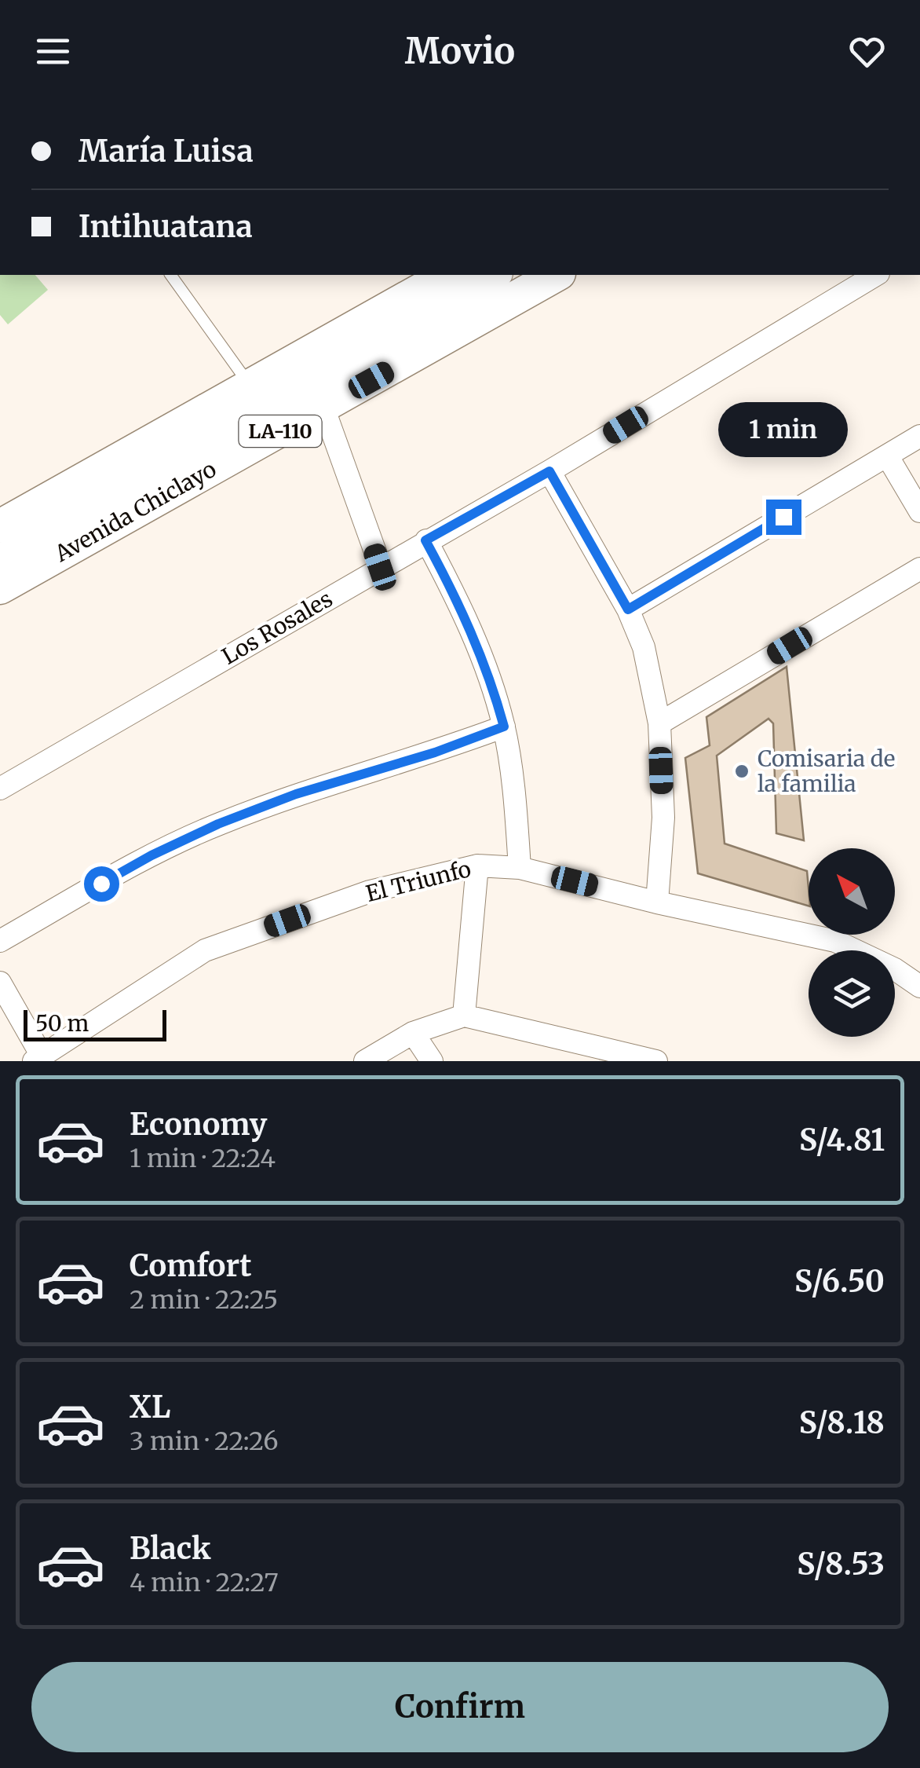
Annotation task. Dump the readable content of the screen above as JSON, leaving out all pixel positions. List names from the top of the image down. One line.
{"streets":{"main road":["LA-110","Avenida Chiclayo"],"street":["Los Rosales","El Triunfo"]},"places":["Comisaria de la familia"],"scale_bar":"50 m","north":"top left","page":{"header":"Movio","banner":["María Luisa","Intihuatana"],"bubble":"1 min","scale":"50 m","list":[{"name":"Economy","note":"1 min · 22:24","value":"S/4.81"},{"name":"Comfort","note":"2 min · 22:25","value":"S/6.50"},{"name":"XL","note":"3 min · 22:26","value":"S/8.18"},{"name":"Black","note":"4 min · 22:27","value":"S/8.53"}],"buttons":"Confirm"}}
